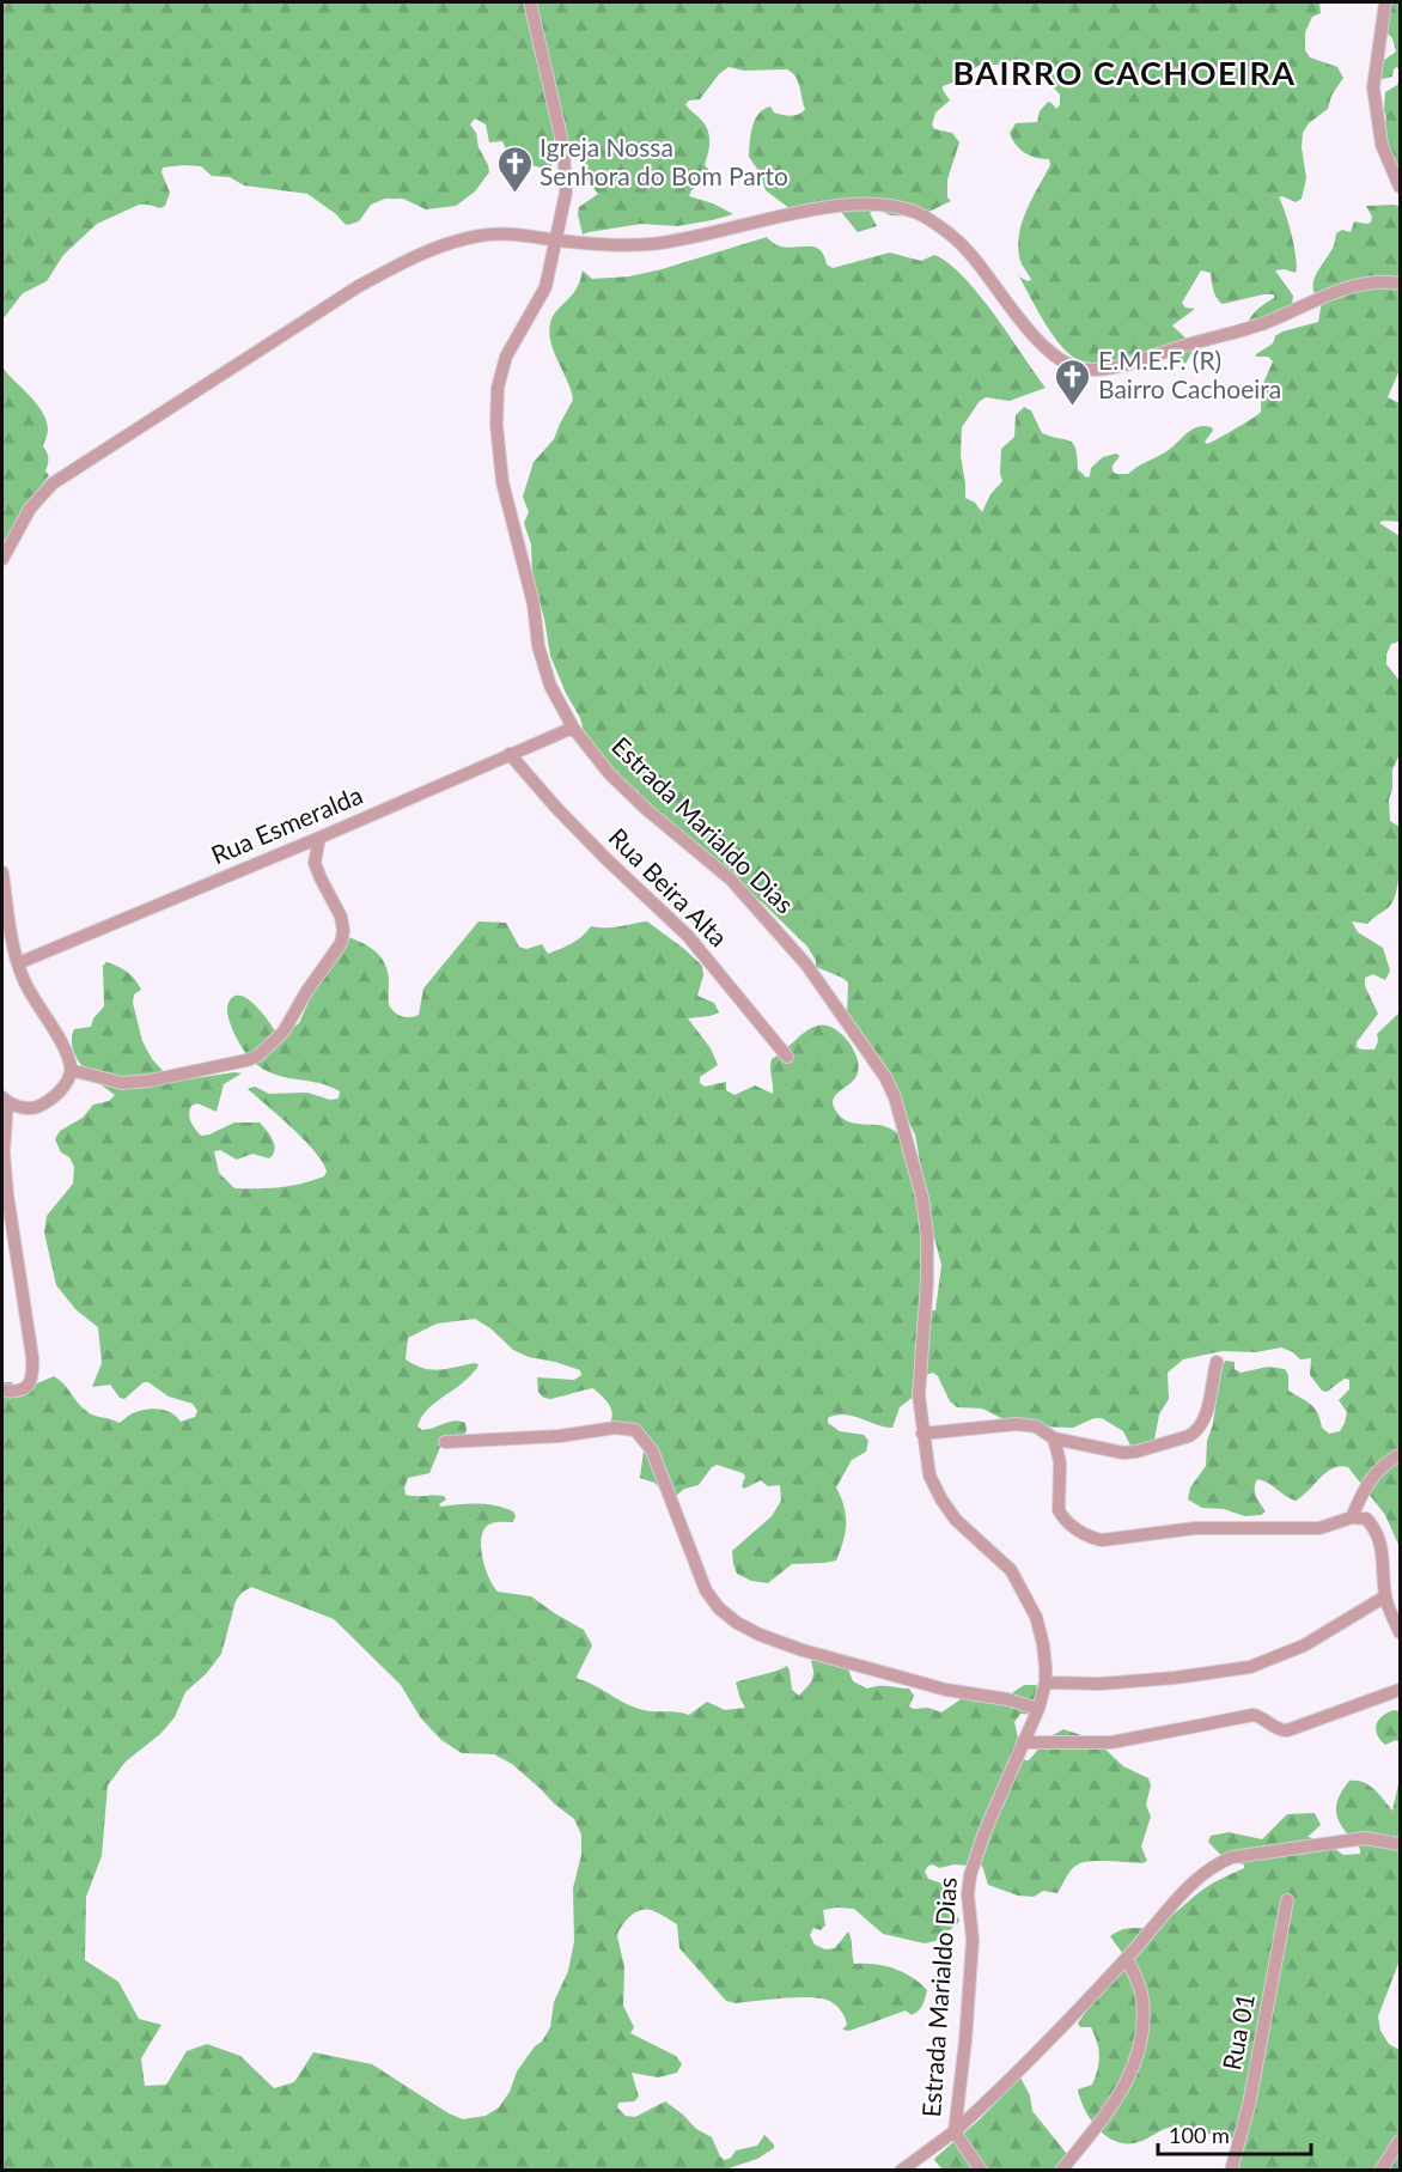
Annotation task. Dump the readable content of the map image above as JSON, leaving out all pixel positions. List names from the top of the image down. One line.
{"streets":{"street":["Rua Esmeralda","Estrada Marialdo Dias","Rua Beira Alta","Rua 01"]},"crossings":[["Rua Esmeralda","Estrada Marialdo Dias"],["Rua Esmeralda","Rua Beira Alta"]],"districts":["BAIRRO CACHOEIRA"],"places":{"church":["Igreja Nossa Senhora do Bom Parto","E.M.E.F. (R) Bairro Cachoeira"]},"scale_bar":"100 m"}
